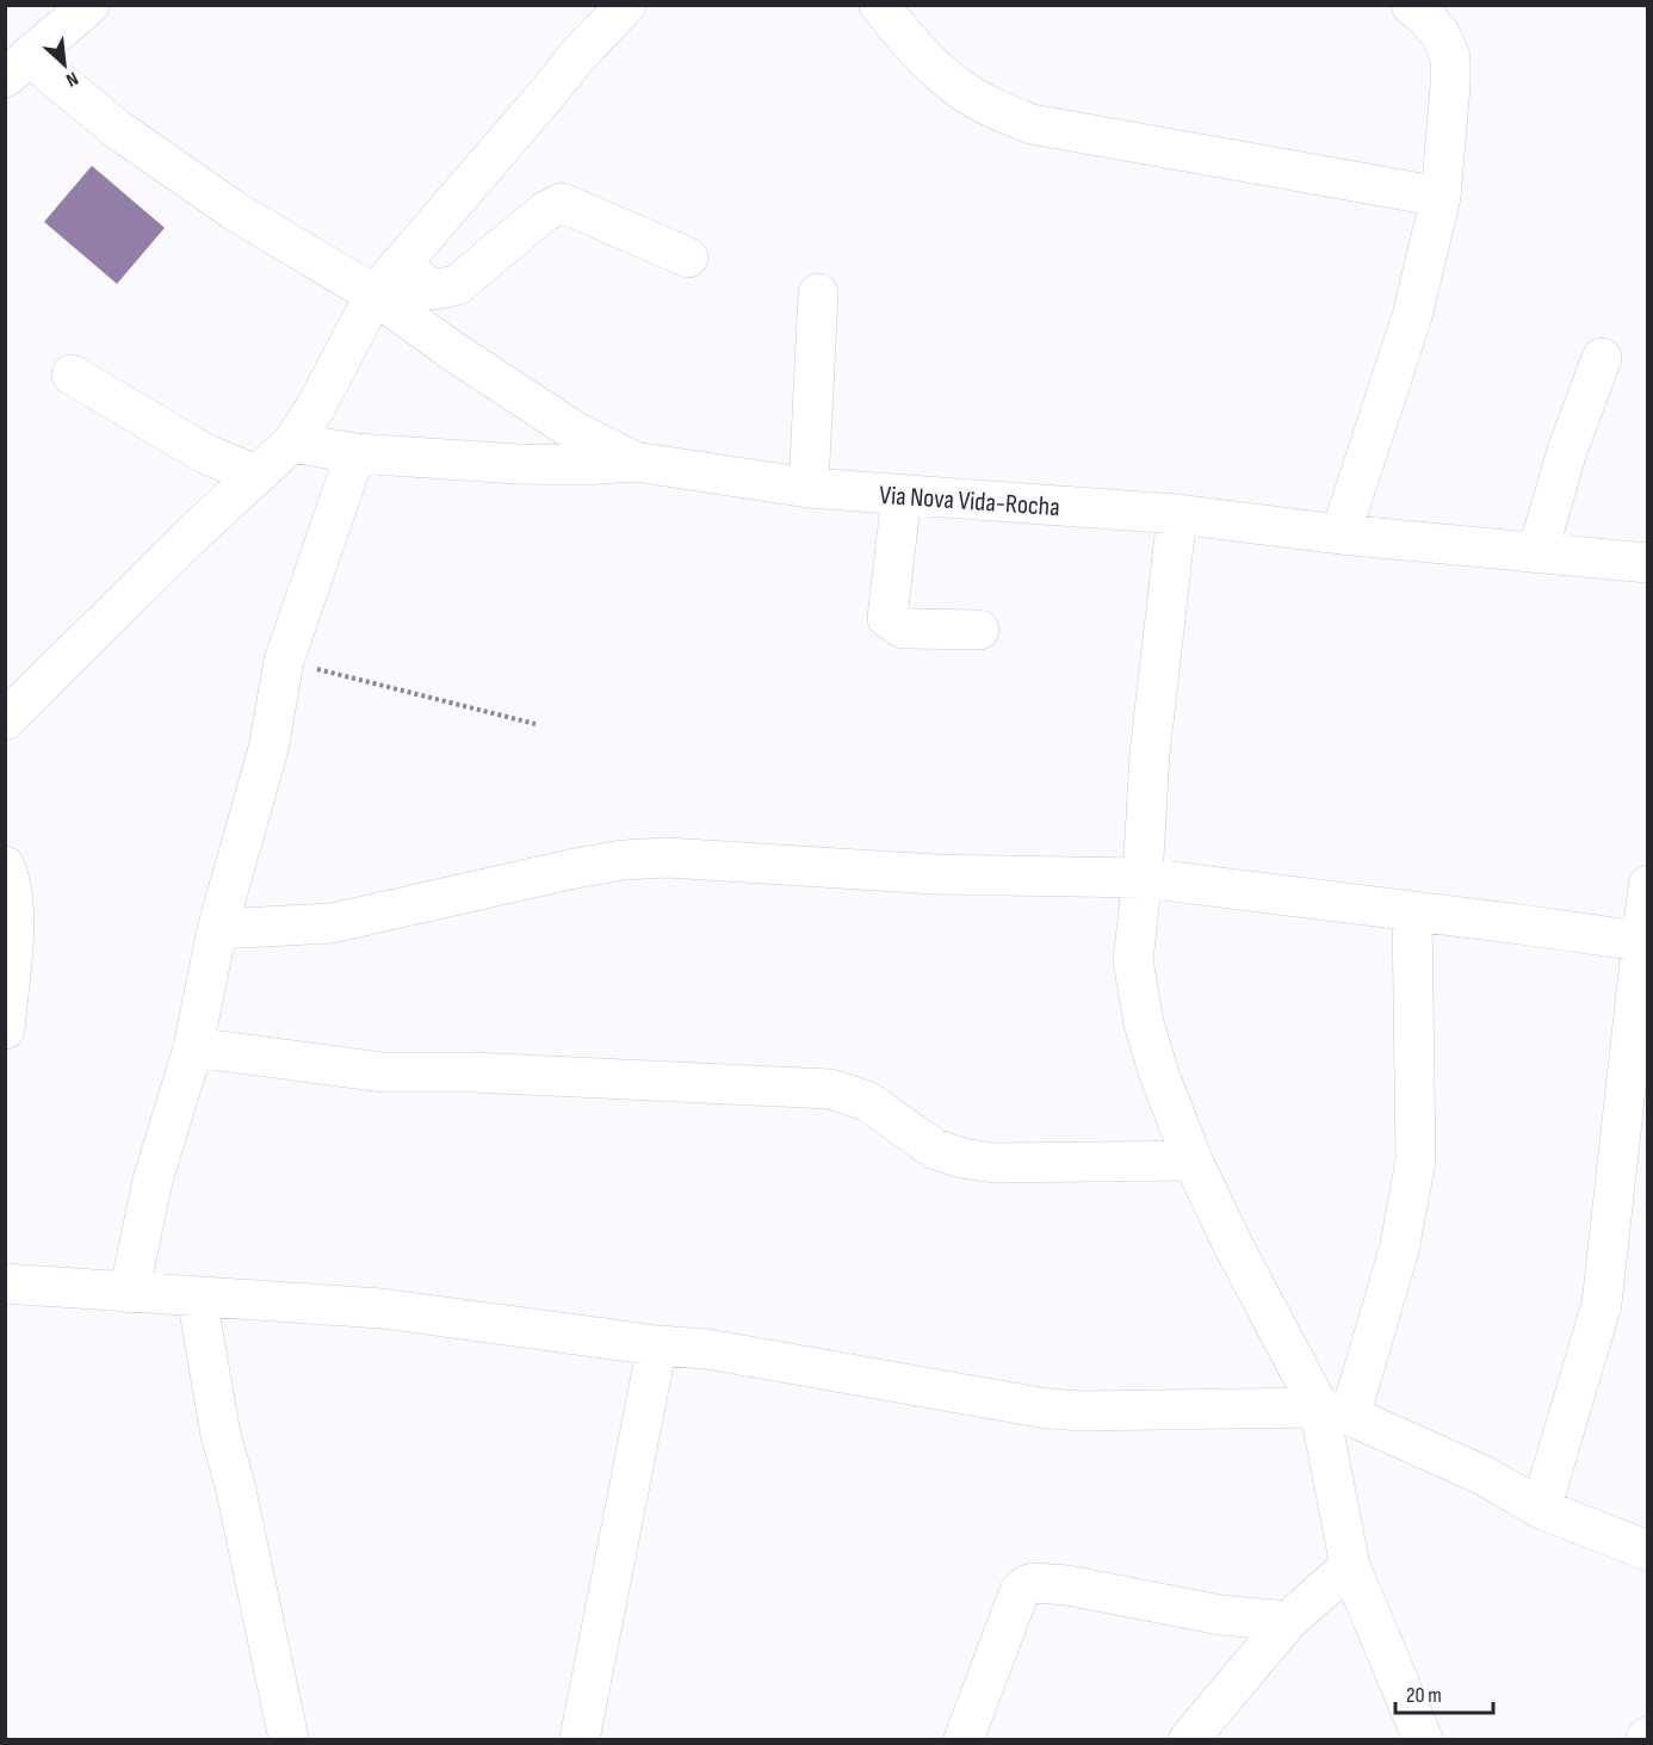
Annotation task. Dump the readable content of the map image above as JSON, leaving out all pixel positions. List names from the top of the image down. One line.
{"streets":{"main road":["Via Nova Vida-Rocha"]},"scale_bar":"20 m","north":"bottom right"}
